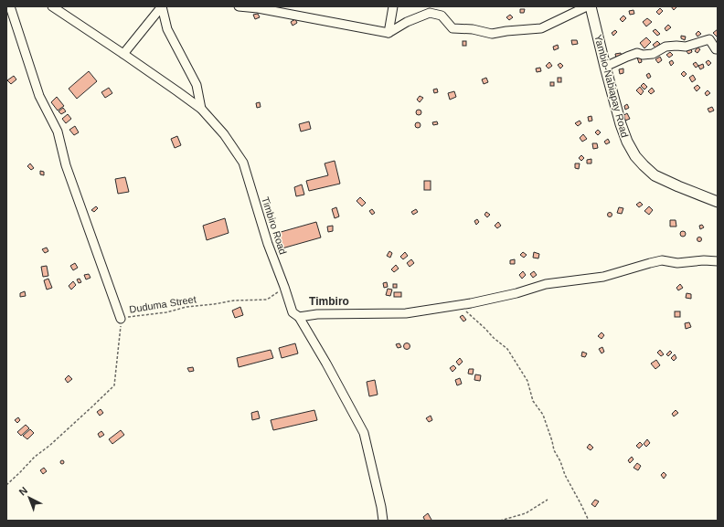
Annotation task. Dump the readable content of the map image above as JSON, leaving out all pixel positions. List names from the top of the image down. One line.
{"streets":{"main road":["Yambio-Nabiapay Road"],"street":["Timbiro Road"],"path":["Duduma Street"]},"crossings":[["Timbiro Road","Duduma Street"]],"districts":["Timbiro"],"north":"top left"}
